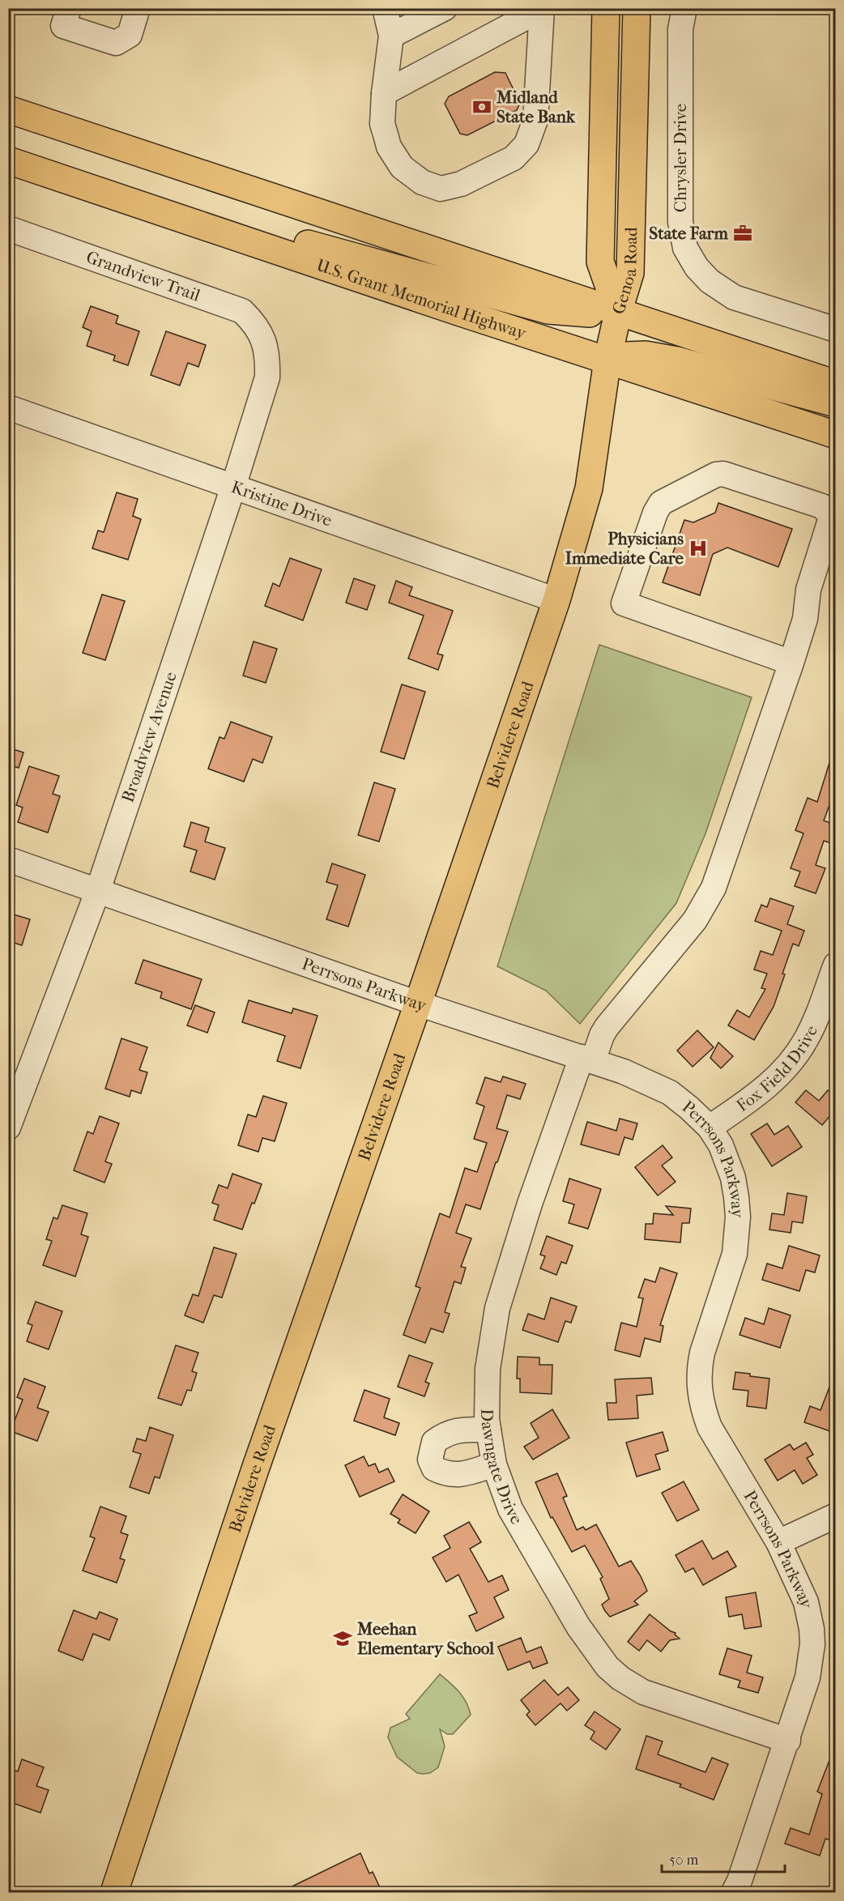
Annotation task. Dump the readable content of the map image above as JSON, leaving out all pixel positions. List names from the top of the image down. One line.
{"streets":{"main road":["Genoa Road","U.S. Grant Memorial Highway","Belvidere Road"],"street":["Chrysler Drive","Grandview Trail","Kristine Drive","Broadview Avenue","Perrsons Parkway","Fox Field Drive","Dawngate Drive"]},"crossings":[["Genoa Road","Belvidere Road"],["Grandview Trail","Broadview Avenue"],["U.S. Grant Memorial Highway","Belvidere Road"],["Kristine Drive","Belvidere Road"],["Kristine Drive","Broadview Avenue"],["Belvidere Road","Perrsons Parkway"],["Broadview Avenue","Perrsons Parkway"],["Perrsons Parkway","Fox Field Drive"],["Perrsons Parkway","Dawngate Drive"]],"places":{"bank":["Midland State Bank"],"office":["State Farm"],"hospital":["Physicians Immediate Care"],"school or university":["Meehan Elementary School"]},"scale_bar":"50 m"}
